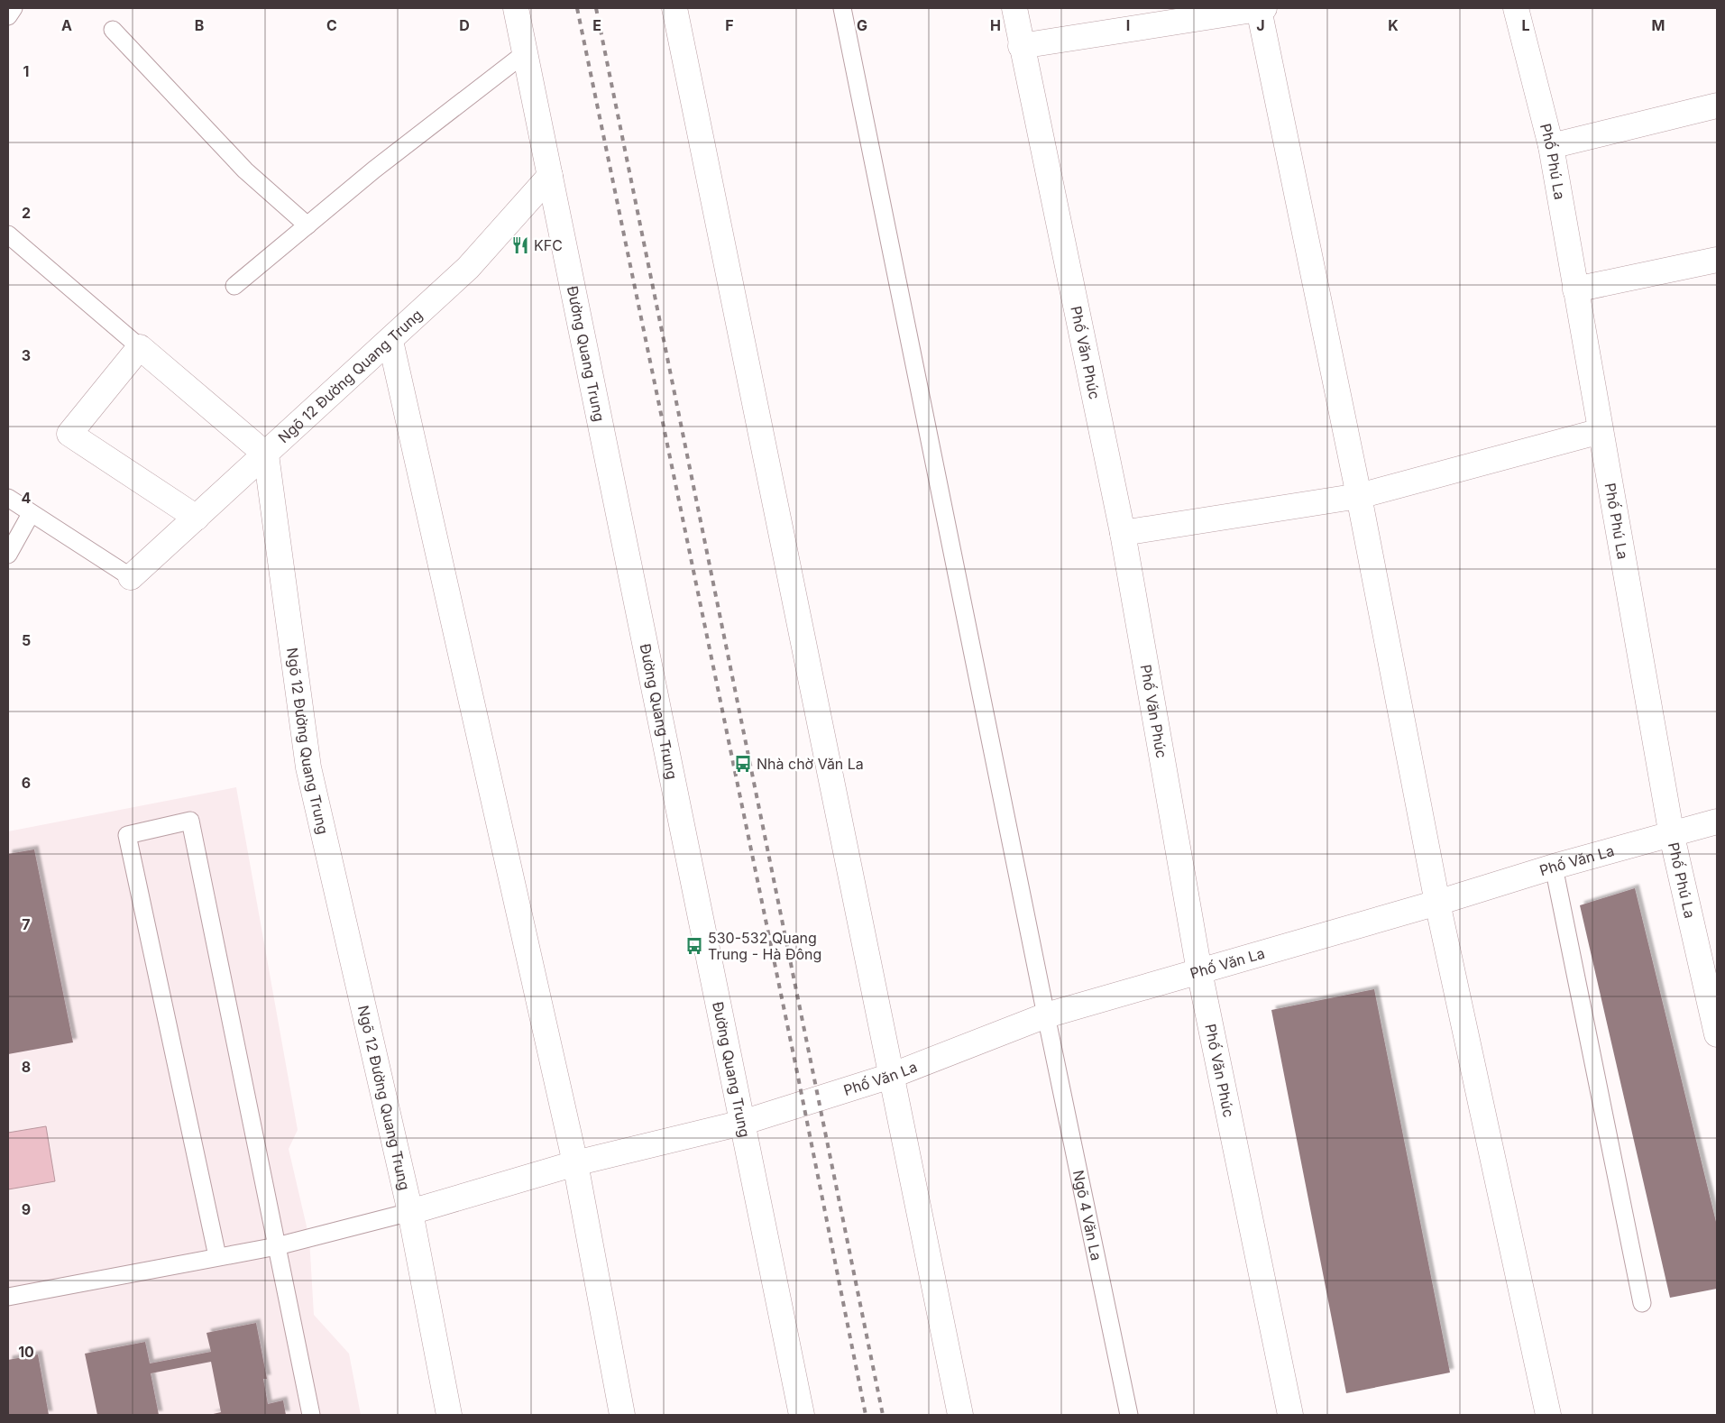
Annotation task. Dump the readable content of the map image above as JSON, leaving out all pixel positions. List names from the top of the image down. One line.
{"streets":{"main road":["Phố Phú La","Phố Văn Phúc","Đường Quang Trung","Ngõ 12 Đường Quang Trung","Phố Văn La"],"lane":["Ngõ 4 Văn La"]},"crossings":[["Phố Phú La","Phố Văn La"],["Phố Văn Phúc","Phố Văn La"],["Đường Quang Trung","Ngõ 12 Đường Quang Trung"],["Đường Quang Trung","Phố Văn La"],["Ngõ 12 Đường Quang Trung","Phố Văn La"],["Phố Văn La","Ngõ 4 Văn La"]],"places":{"restaurant":["KFC"],"bus stop":["Nhà chờ Văn La","530-532 Quang Trung - Hà Đông"]},"grid":{"columns":["A","B","C","D","E","F","G","H","I","J","K","L","M"],"rows":["1","2","3","4","5","6","7","8","9","10"]}}
